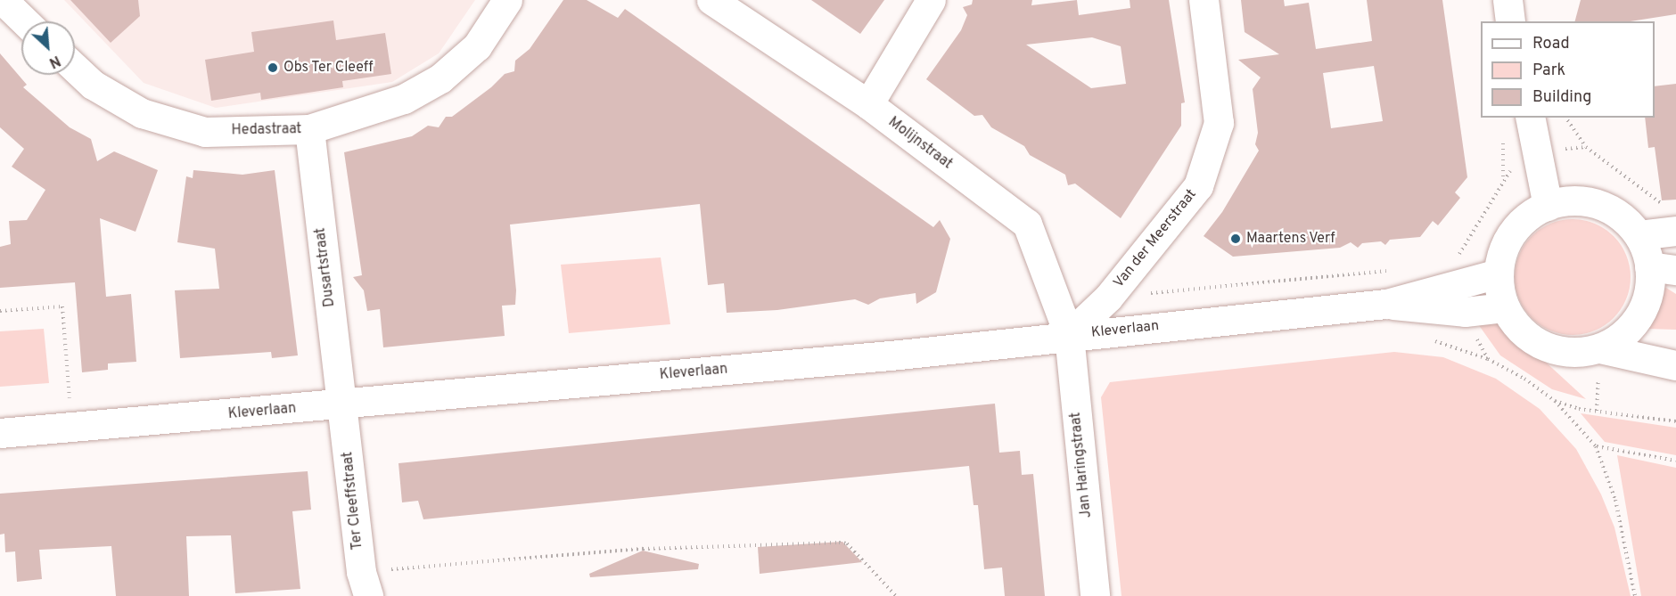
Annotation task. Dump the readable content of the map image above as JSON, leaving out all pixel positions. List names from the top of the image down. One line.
{"streets":{"main road":["Hedastraat","Molijnstraat","Van der Meerstraat","Dusartstraat","Kleverlaan","Jan Haringstraat","Ter Cleeffstraat"]},"crossings":[["Hedastraat","Dusartstraat"],["Molijnstraat","Van der Meerstraat"],["Molijnstraat","Kleverlaan"],["Molijnstraat","Jan Haringstraat"],["Van der Meerstraat","Kleverlaan"],["Van der Meerstraat","Jan Haringstraat"],["Dusartstraat","Kleverlaan"],["Dusartstraat","Ter Cleeffstraat"],["Kleverlaan","Jan Haringstraat"],["Kleverlaan","Ter Cleeffstraat"]],"places":["Obs Ter Cleeff","Maartens Verf"],"legend":["Road","Park","Building"],"north":"bottom right"}
